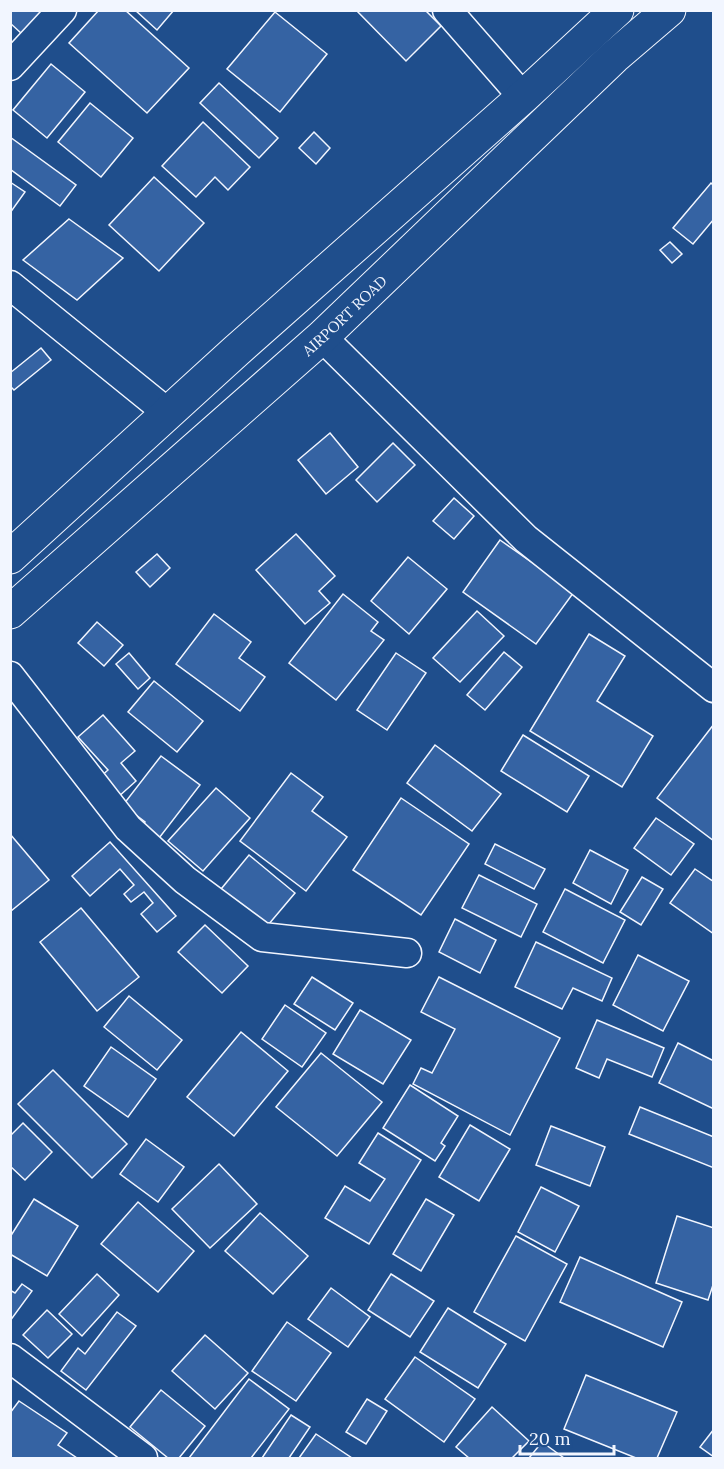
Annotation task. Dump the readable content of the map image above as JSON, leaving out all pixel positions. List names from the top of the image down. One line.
{"streets":{"highway":["AIRPORT ROAD"]},"scale_bar":"20 m"}
